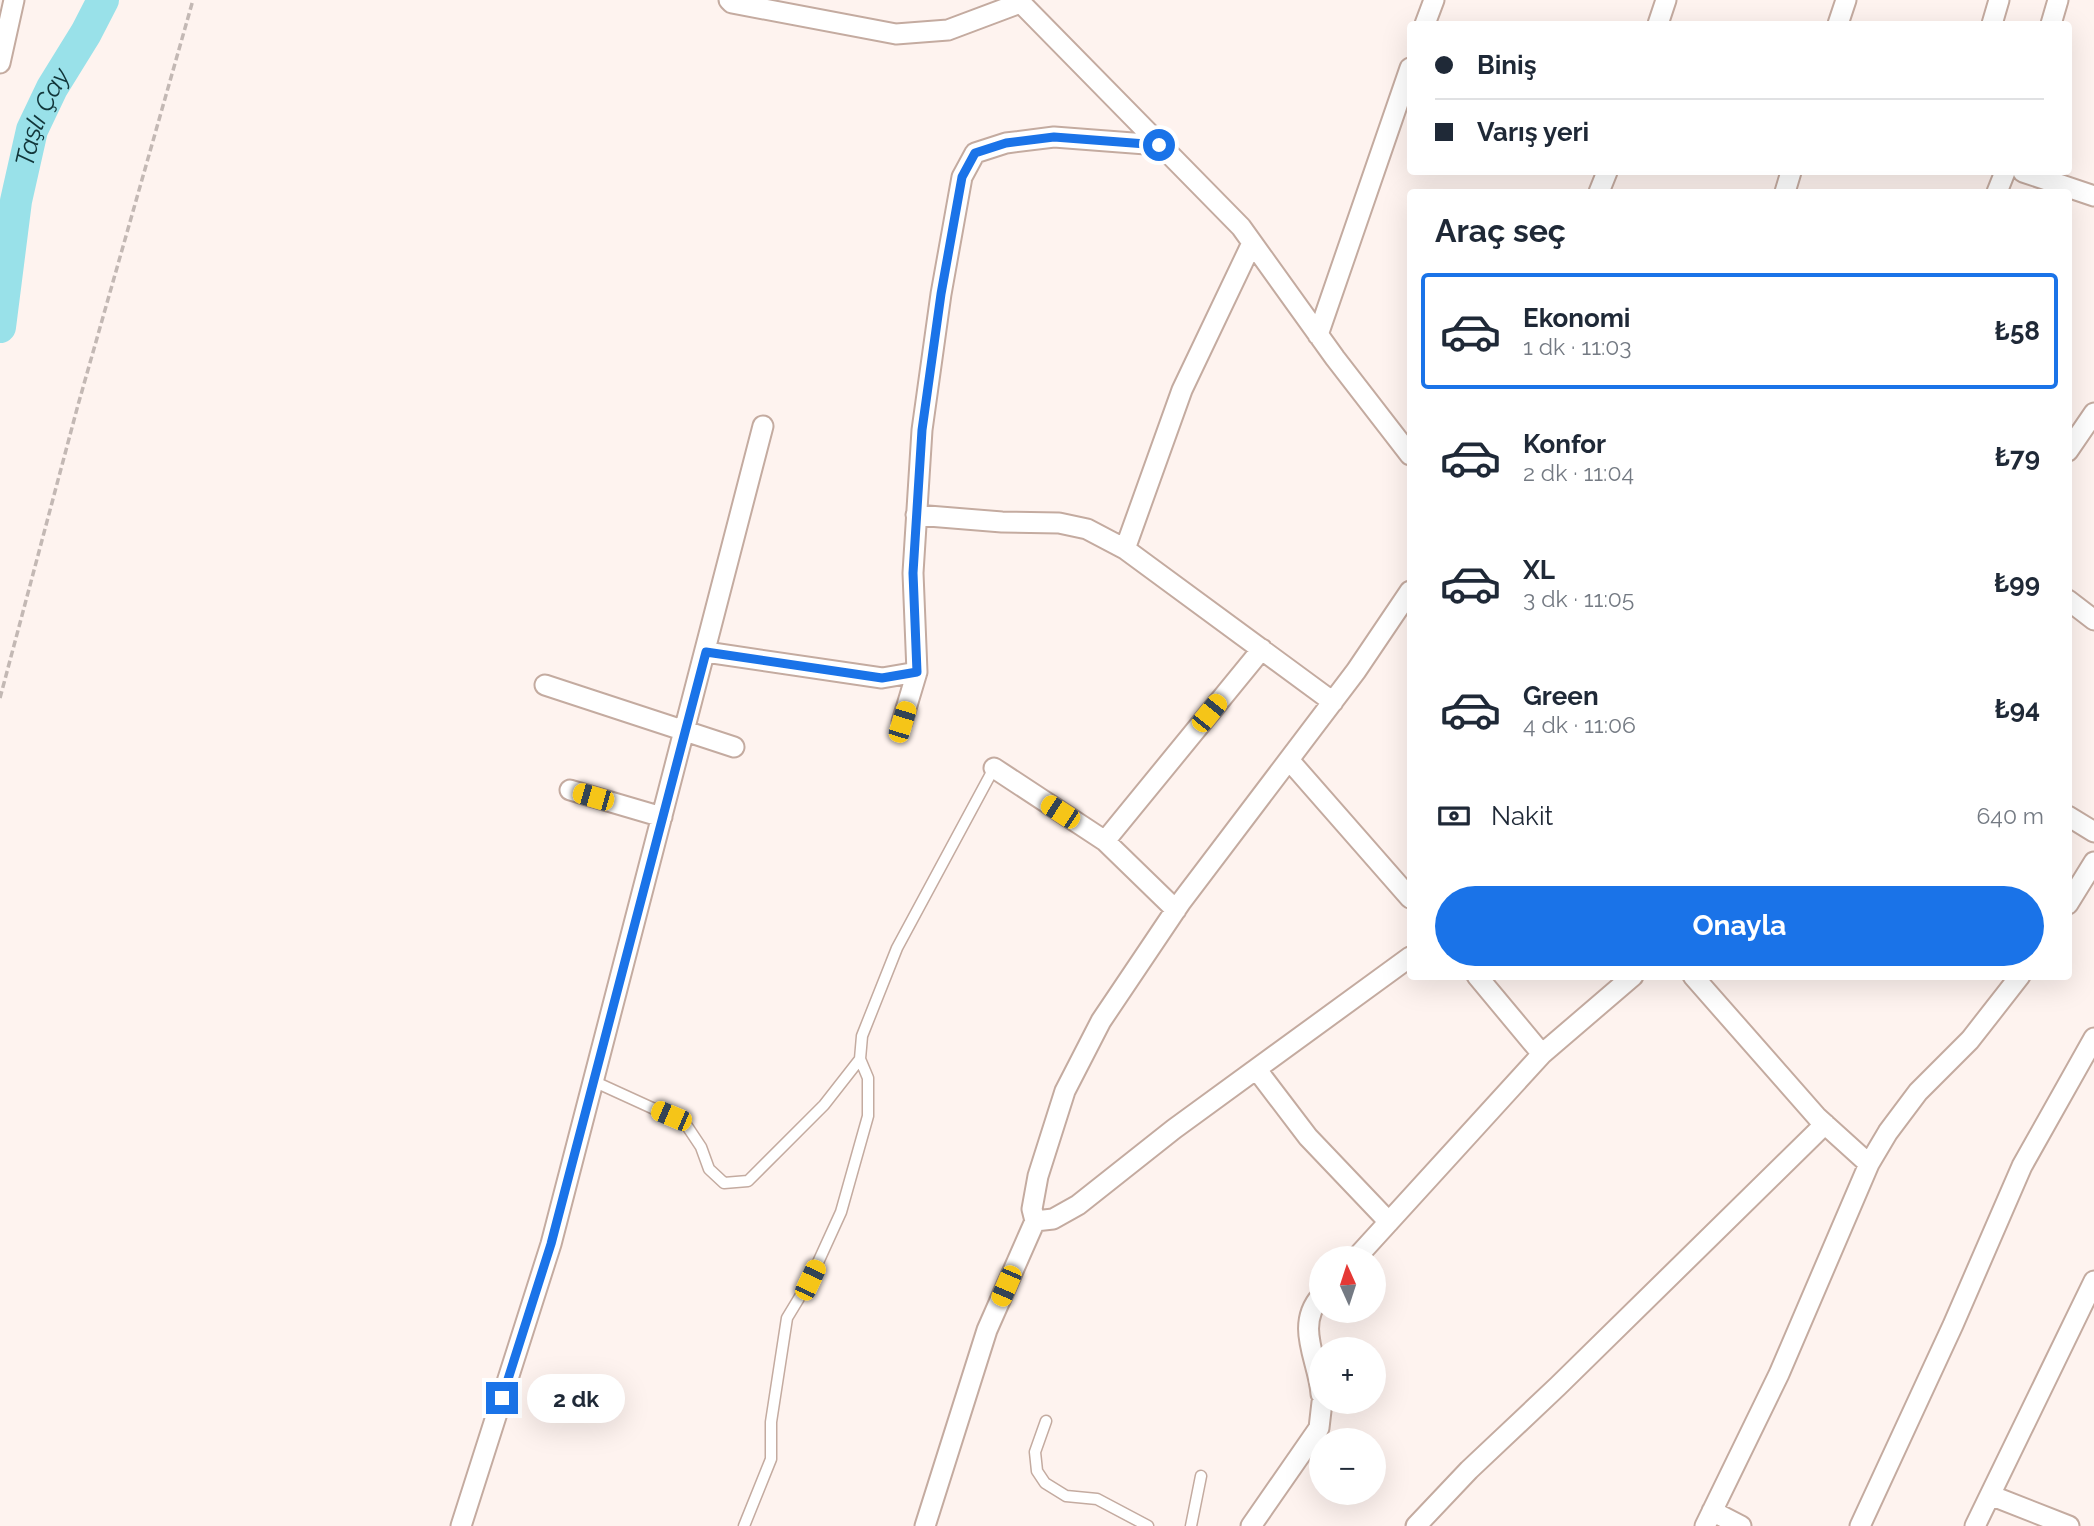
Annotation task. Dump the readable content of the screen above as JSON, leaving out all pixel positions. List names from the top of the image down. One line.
{"water":["Taşlı Çay"],"north":"top","page":{"banner":["Biniş","Varış yeri"],"heading":"Araç seç","list":[{"name":"Ekonomi","note":"1 dk · 11:03","value":"₺58"},{"name":"Konfor","note":"2 dk · 11:04","value":"₺79"},{"name":"XL","note":"3 dk · 11:05","value":"₺99"},{"name":"Green","note":"4 dk · 11:06","value":"₺94"}],"pay":["Nakit","640 m"],"buttons":"Onayla","map_buttons":["+","−"],"bubble":"2 dk"}}
